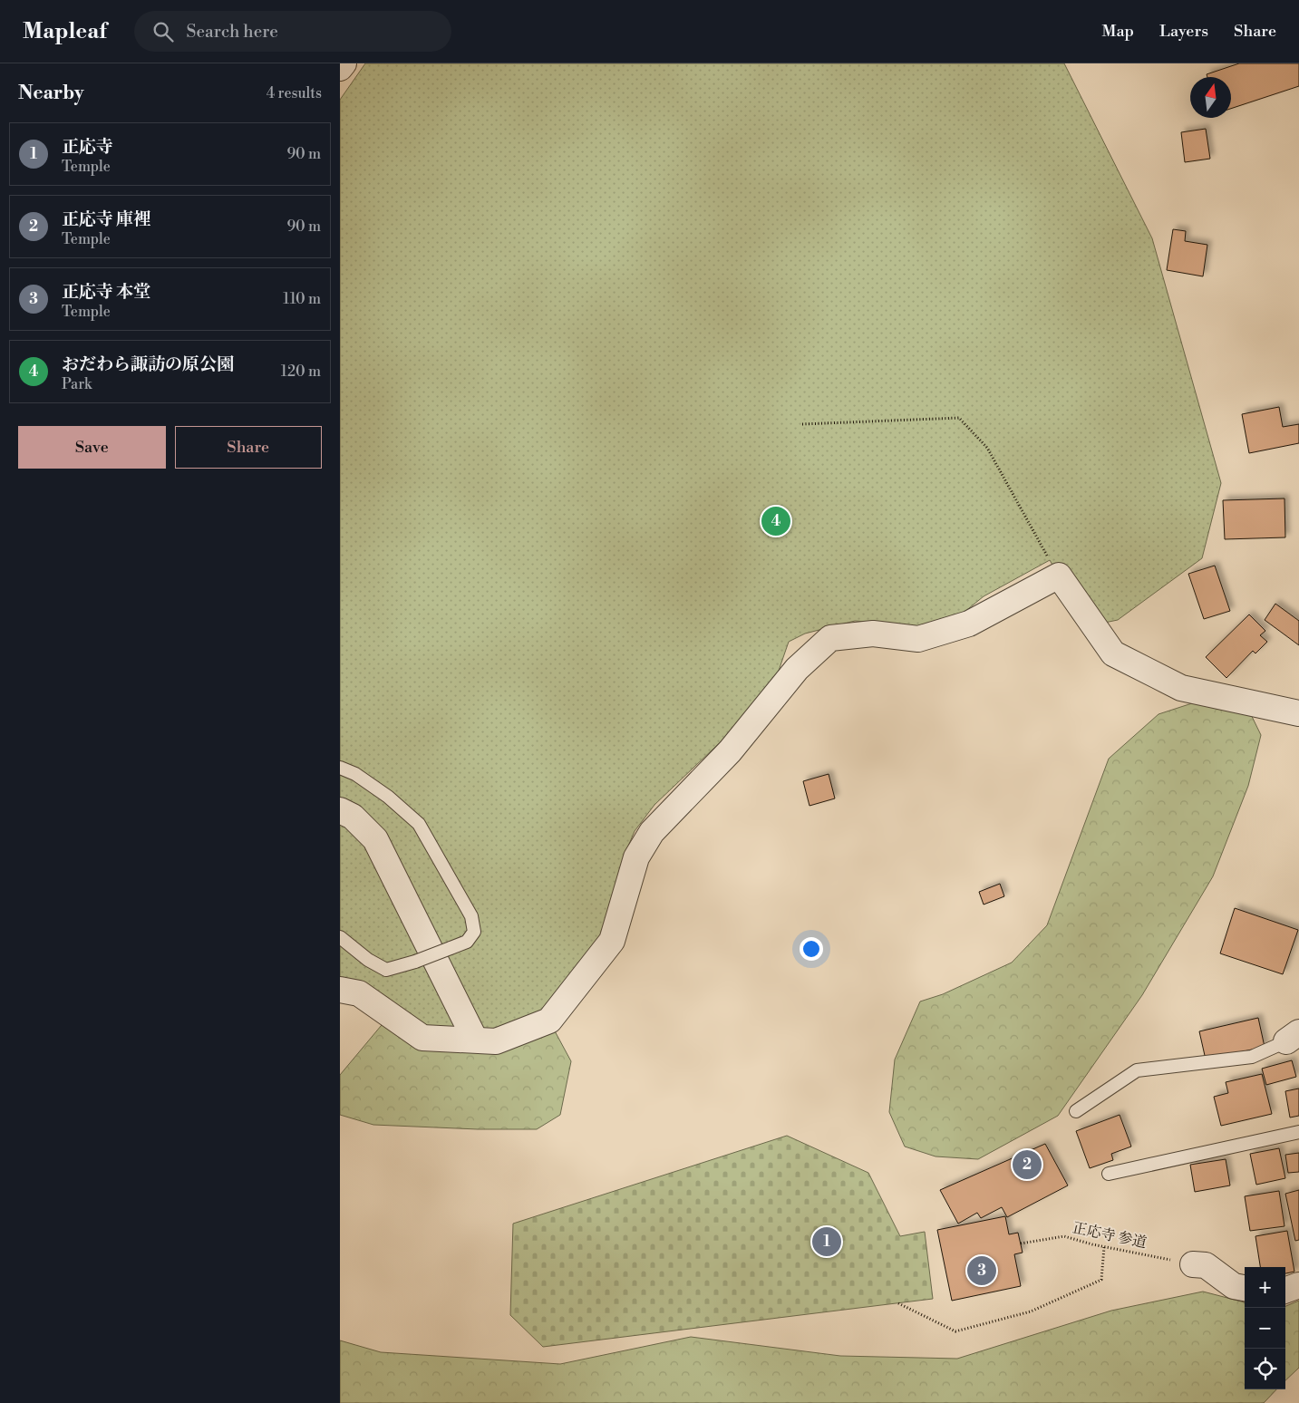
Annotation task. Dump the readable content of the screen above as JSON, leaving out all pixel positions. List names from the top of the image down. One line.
{"streets":{"path":["正応寺 参道"]},"north":"top","page":{"header":"Mapleaf","search":"Search here","nav":["Map","Layers","Share"],"heading":["Nearby","4 results"],"list":[{"mark":"1","name":"正応寺","note":"Temple","value":"90 m"},{"mark":"2","name":"正応寺 庫裡","note":"Temple","value":"90 m"},{"mark":"3","name":"正応寺 本堂","note":"Temple","value":"110 m"},{"mark":"4","name":"おだわら諏訪の原公園","note":"Park","value":"120 m"}],"buttons":["Save","Share"],"pins":["4","2","1","3"],"map_buttons":["+","−"]}}
